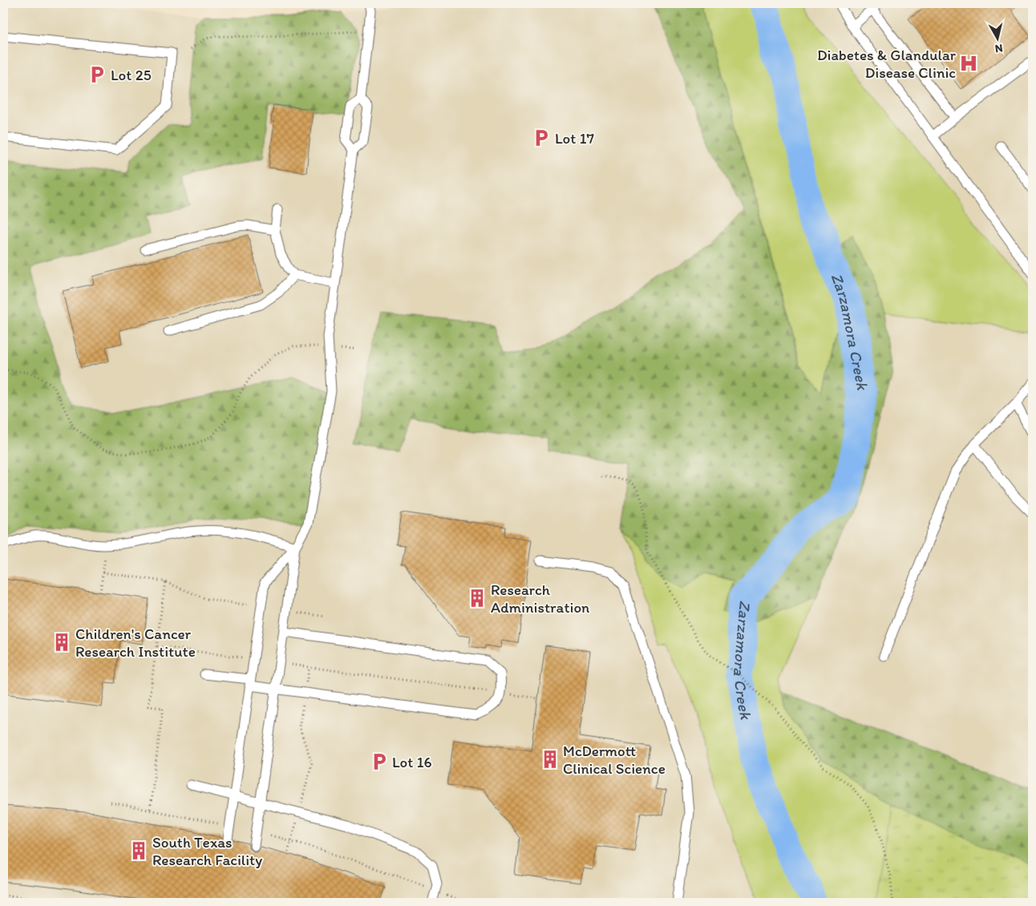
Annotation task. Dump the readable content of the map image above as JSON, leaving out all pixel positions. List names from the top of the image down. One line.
{"water":["Zarzamora Creek"],"places":{"hospital":["Diabetes & Glandular Disease Clinic"],"parking":["Lot 25","Lot 17","Lot 16"],"building":["Research Administration","Children's Cancer Research Institute","McDermott Clinical Science","South Texas Research Facility"]},"north":"bottom"}
